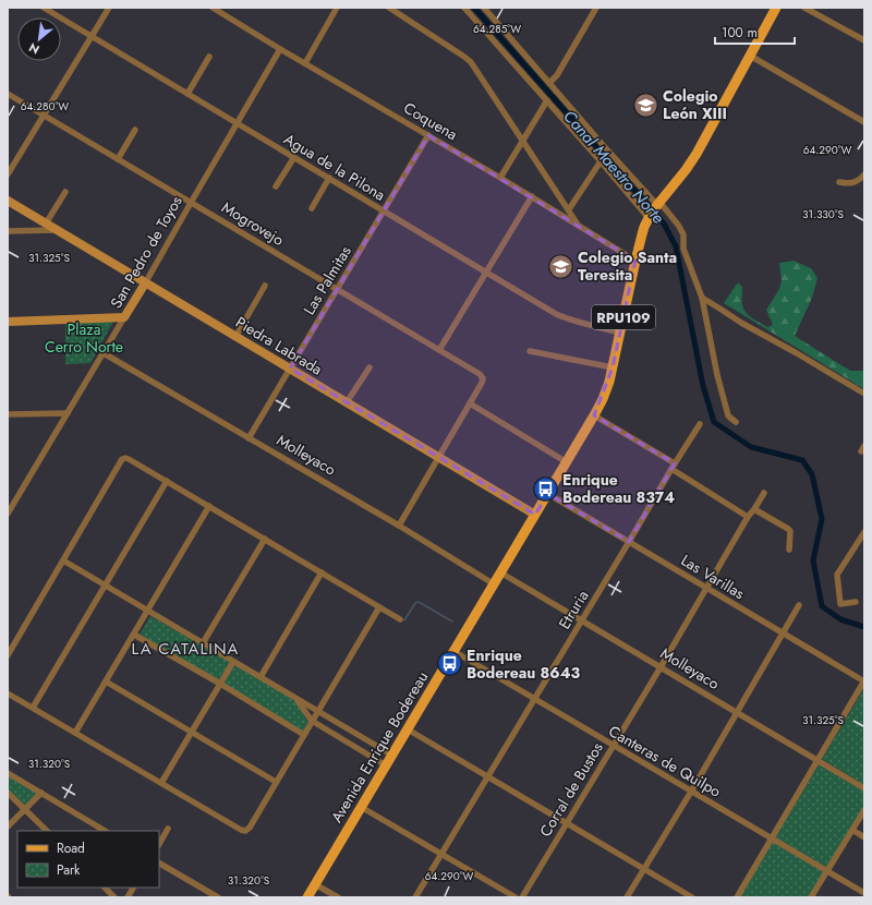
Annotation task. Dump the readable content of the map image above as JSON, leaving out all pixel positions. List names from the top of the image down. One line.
{"streets":{"main road":["San Pedro de Toyos","RPU109","Piedra Labrada","Avenida Enrique Bodereau"],"street":["Coquena","Agua de la Pilona","Mogrovejo","Las Palmitas","Molleyaco","Las Varillas","Etruria","Canteras de Quilpo","Corral de Bustos"]},"crossings":[["Coquena","San Pedro de Toyos"],["Coquena","Las Palmitas"],["Coquena","Avenida Enrique Bodereau"],["Agua de la Pilona","San Pedro de Toyos"],["Agua de la Pilona","Las Palmitas"],["Agua de la Pilona","Avenida Enrique Bodereau"],["Mogrovejo","San Pedro de Toyos"],["Mogrovejo","Las Palmitas"],["San Pedro de Toyos","Piedra Labrada"],["San Pedro de Toyos","Molleyaco"],["Las Palmitas","Piedra Labrada"],["Las Palmitas","Molleyaco"],["Piedra Labrada","Avenida Enrique Bodereau"],["Molleyaco","Etruria"],["Molleyaco","Avenida Enrique Bodereau"],["Molleyaco","Corral de Bustos"],["Las Varillas","Etruria"],["Las Varillas","Avenida Enrique Bodereau"],["Las Varillas","Corral de Bustos"],["Etruria","Canteras de Quilpo"],["Avenida Enrique Bodereau","Canteras de Quilpo"],["Canteras de Quilpo","Corral de Bustos"]],"districts":["LA CATALINA"],"water":["Canal Maestro Norte"],"parks":["Plaza Cerro Norte"],"places":{"school or university":["Colegio León XIII","Colegio Santa Teresita"],"bus stop":["Enrique Bodereau 8374","Enrique Bodereau 8643"]},"legend":["Road","Park"],"scale_bar":"100 m","north":"bottom left","coordinates":["64.285°W","64.280°W","64.290°W","31.330°S","31.325°S","31.320°S"]}
